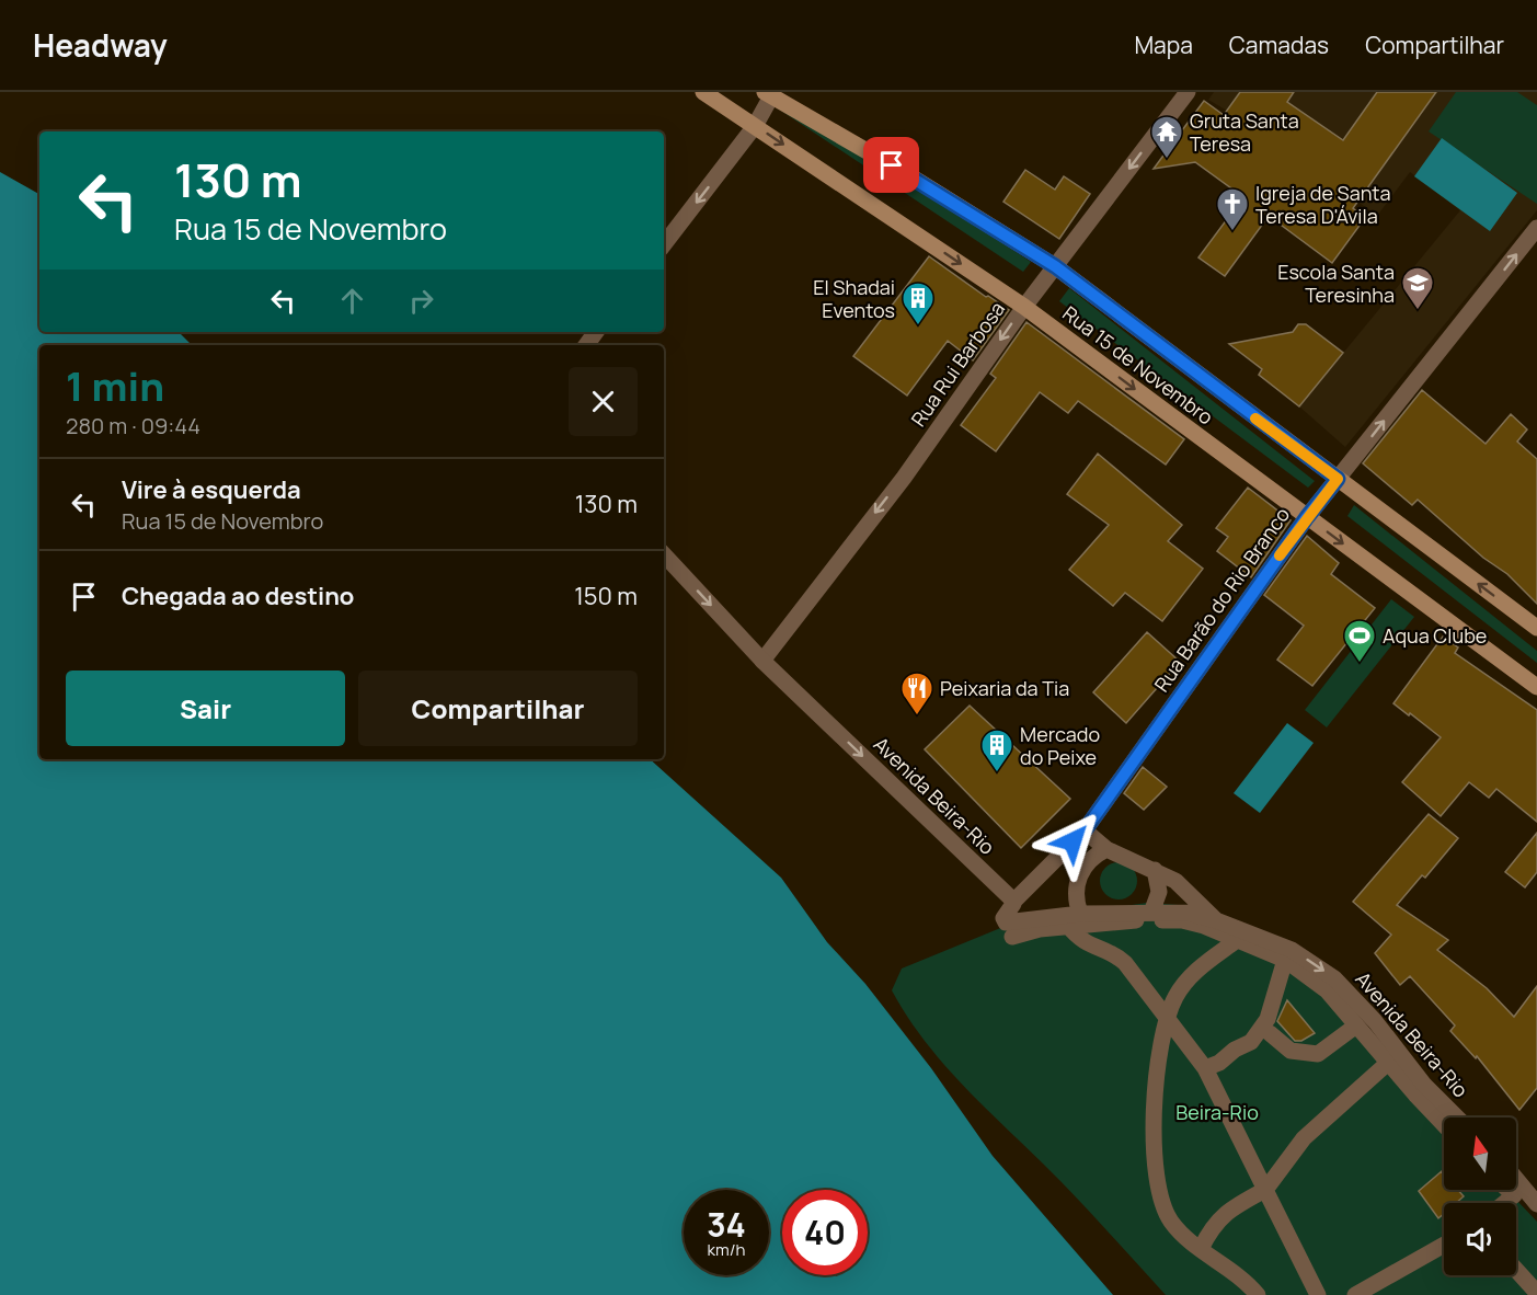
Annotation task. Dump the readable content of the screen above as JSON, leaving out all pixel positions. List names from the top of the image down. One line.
{"streets":{"main road":["Rua 15 de Novembro"],"street":["Rua Rui Barbosa","Rua Barão do Rio Branco","Avenida Beira-Rio"]},"crossings":[["Rua Rui Barbosa","Rua 15 de Novembro"],["Rua Rui Barbosa","Avenida Beira-Rio"],["Rua 15 de Novembro","Rua Barão do Rio Branco"],["Rua Barão do Rio Branco","Avenida Beira-Rio"]],"one_way":["Rua Rui Barbosa","Rua Barão do Rio Branco"],"parks":["Beira-Rio"],"places":{"temple":["Gruta Santa Teresa"],"church":["Igreja de Santa Teresa D'Ávila"],"school or university":["Escola Santa Teresinha"],"building":["El Shadai Eventos","Mercado do Peixe"],"sports":["Aqua Clube"],"restaurant":["Peixaria da Tia"]},"north":"top","page":{"header":"Headway","nav":["Mapa","Camadas","Compartilhar"],"turn":["130 m","Rua 15 de Novembro"],"heading":["1 min","280 m · 09:44"],"list":[{"name":"Vire à esquerda","note":"Rua 15 de Novembro","value":"130 m"},{"name":"Chegada ao destino","value":"150 m"}],"buttons":["Sair","Compartilhar"],"speed":"34 km/h","limit":"40"}}
